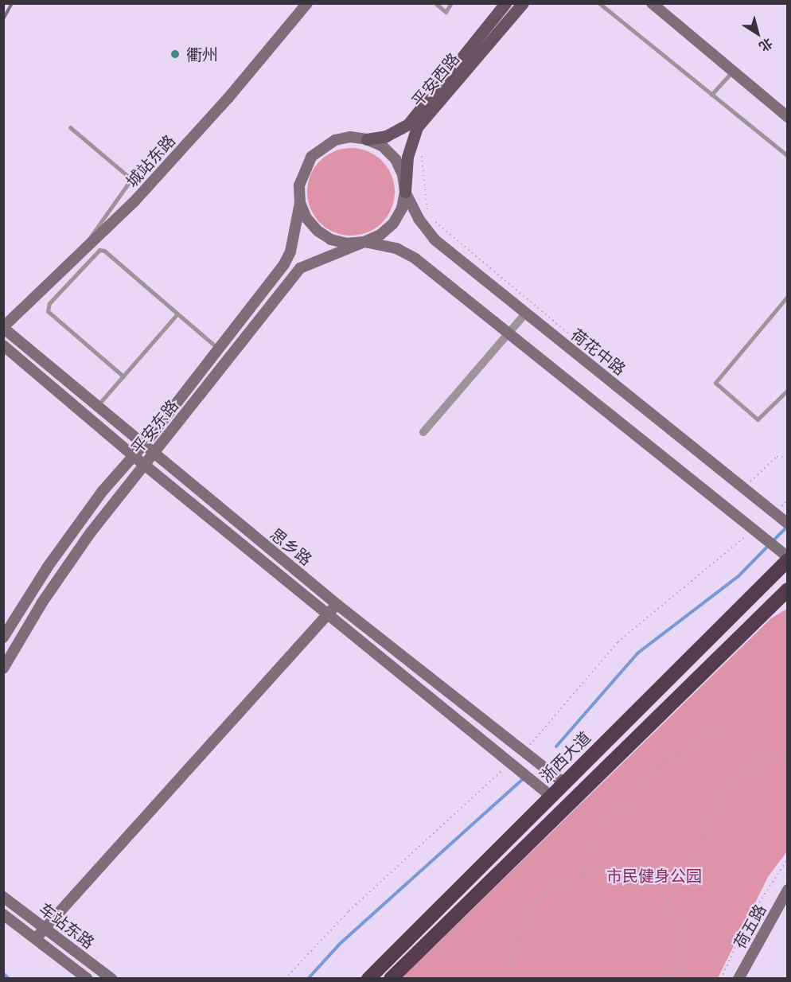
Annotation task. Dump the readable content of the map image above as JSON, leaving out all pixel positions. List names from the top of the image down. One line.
{"streets":{"highway":["浙西大道"],"main road":["平安西路"],"street":["城站东路","荷花中路","平安东路","思乡路","车站东路","荷五路"]},"crossings":[["平安西路","荷花中路"],["平安西路","平安东路"],["城站东路","思乡路"],["荷花中路","平安东路"],["平安东路","思乡路"],["思乡路","浙西大道"]],"parks":["市民健身公园"],"places":["衢州"],"north":"bottom right"}
